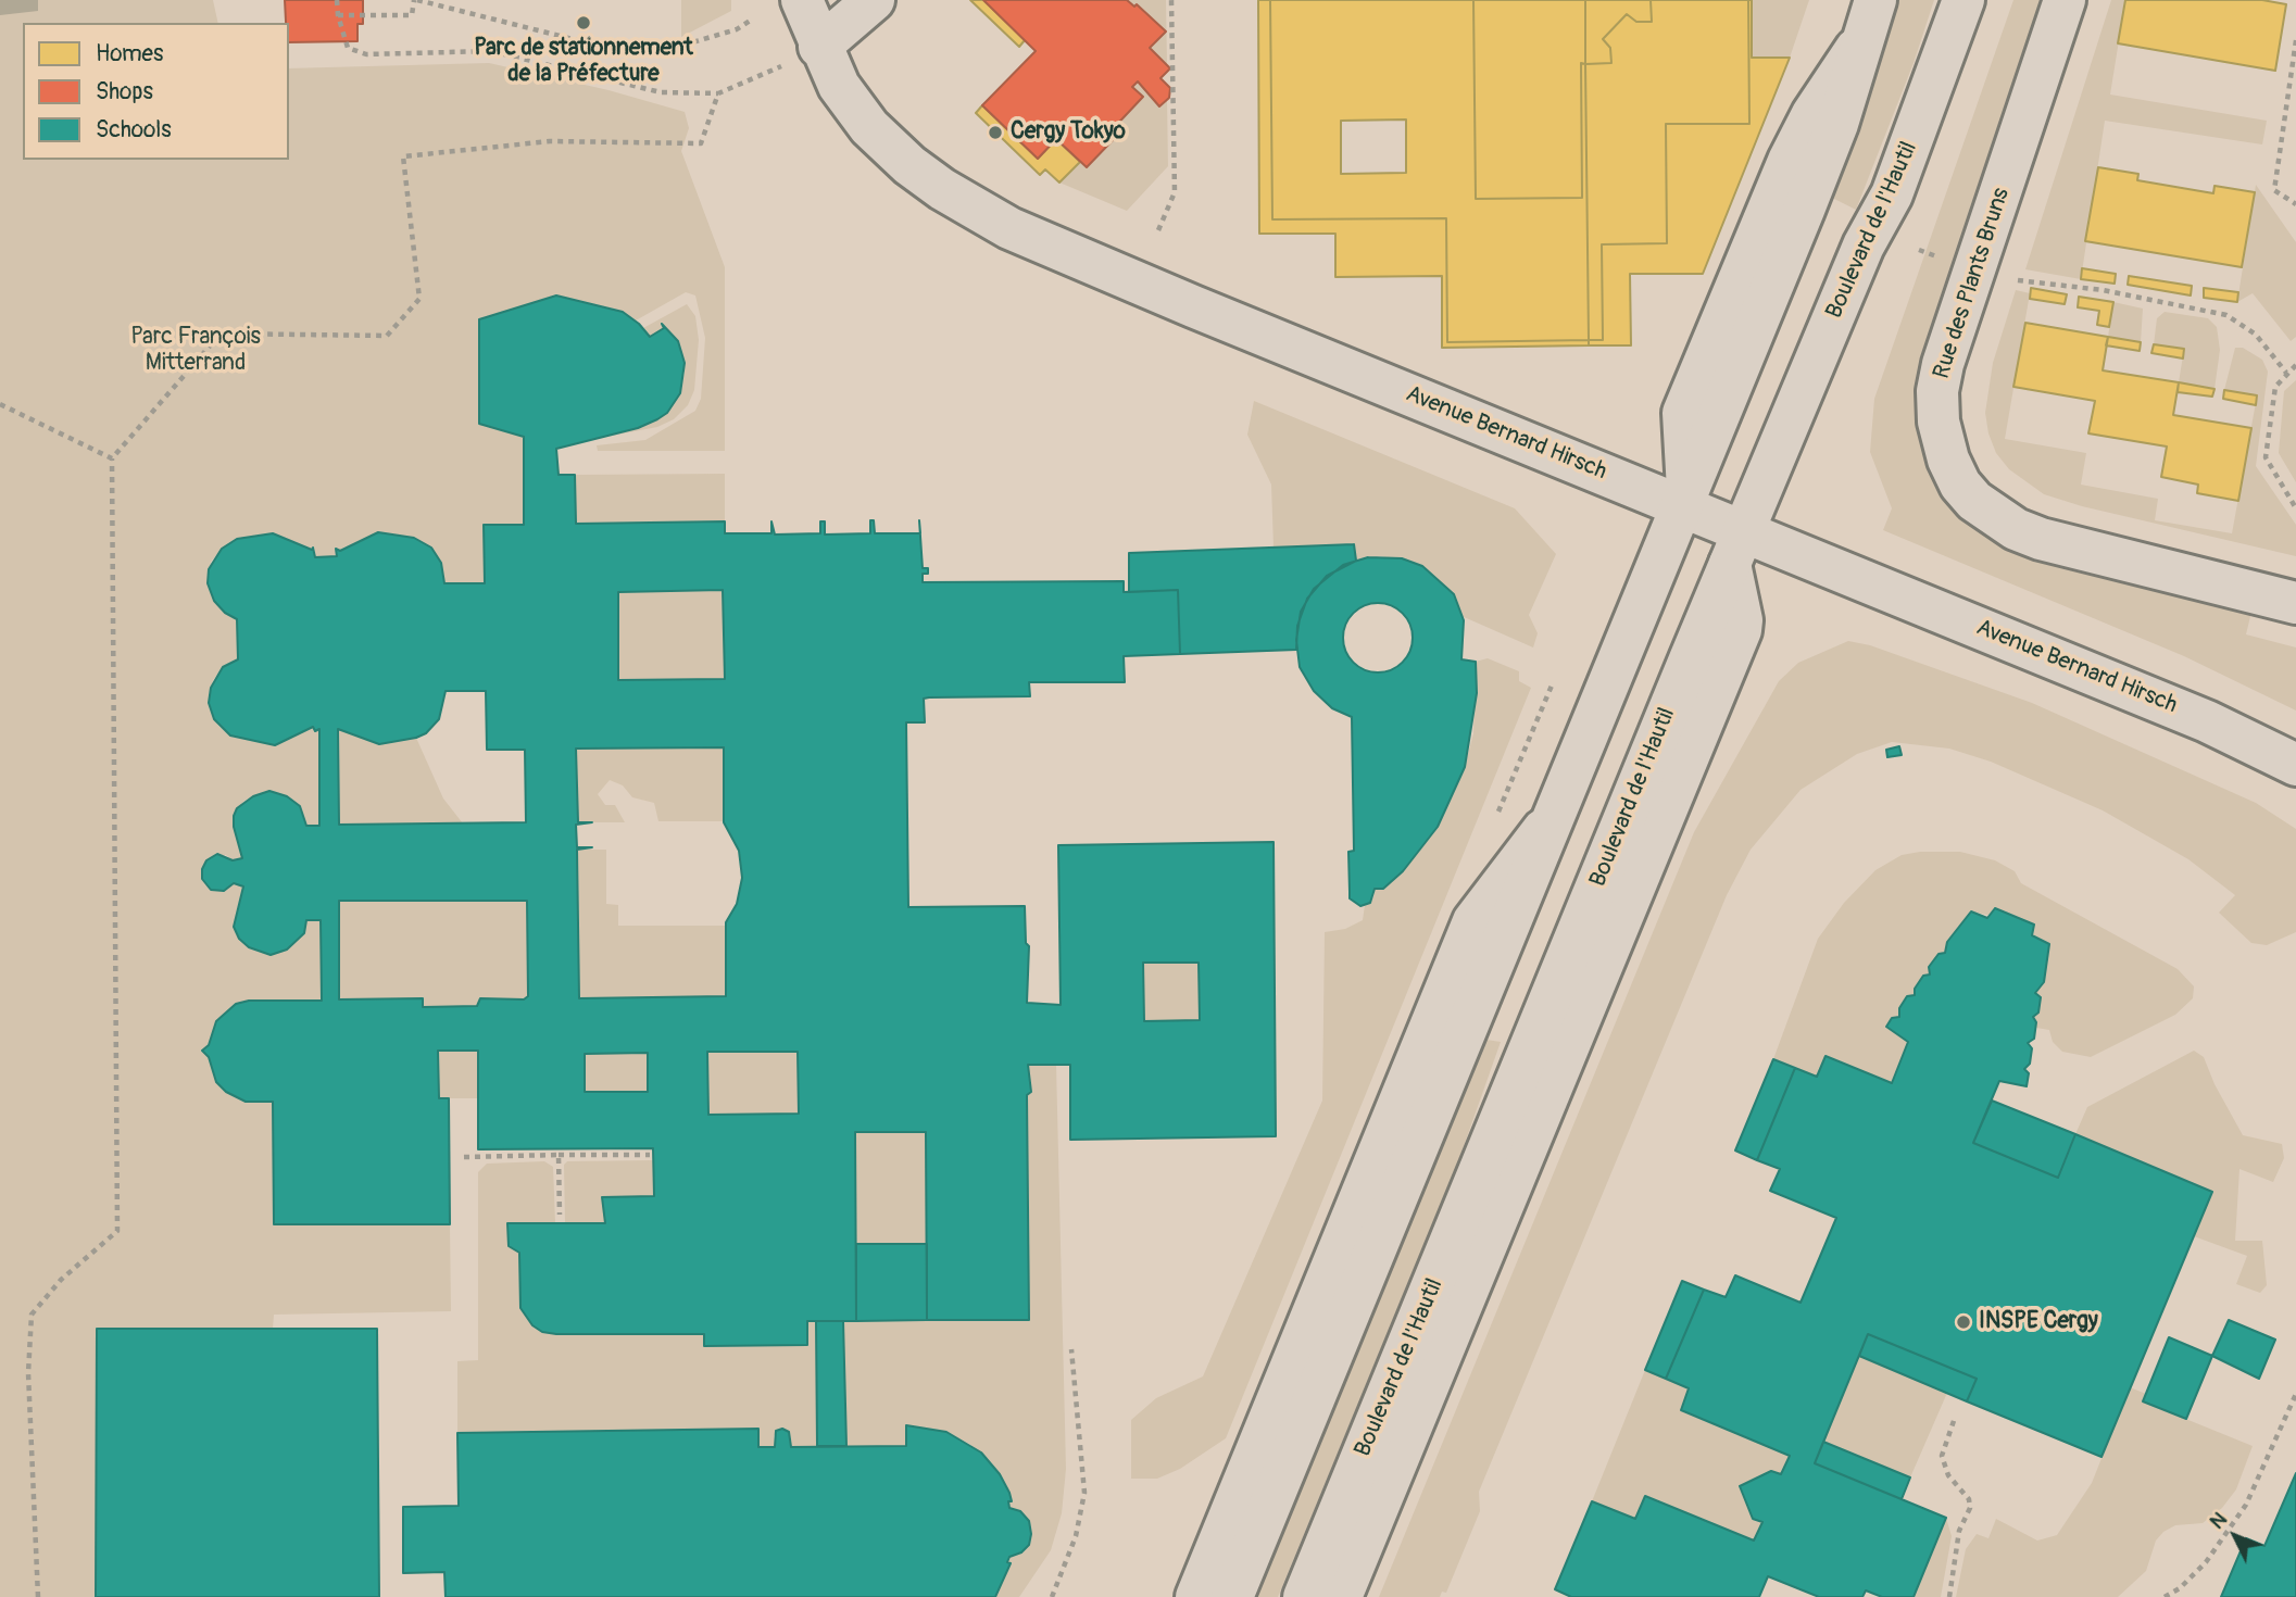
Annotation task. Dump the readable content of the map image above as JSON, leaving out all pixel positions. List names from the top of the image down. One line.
{"streets":{"main road":["Boulevard de l'Hautil","Rue des Plants Bruns","Avenue Bernard Hirsch"]},"crossings":[["Boulevard de l'Hautil","Avenue Bernard Hirsch"]],"parks":["Parc François Mitterrand"],"places":["Parc de stationnement de la Préfecture","Cergy Tokyo","INSPE Cergy"],"legend":["Homes","Shops","Schools"],"north":"top left"}
